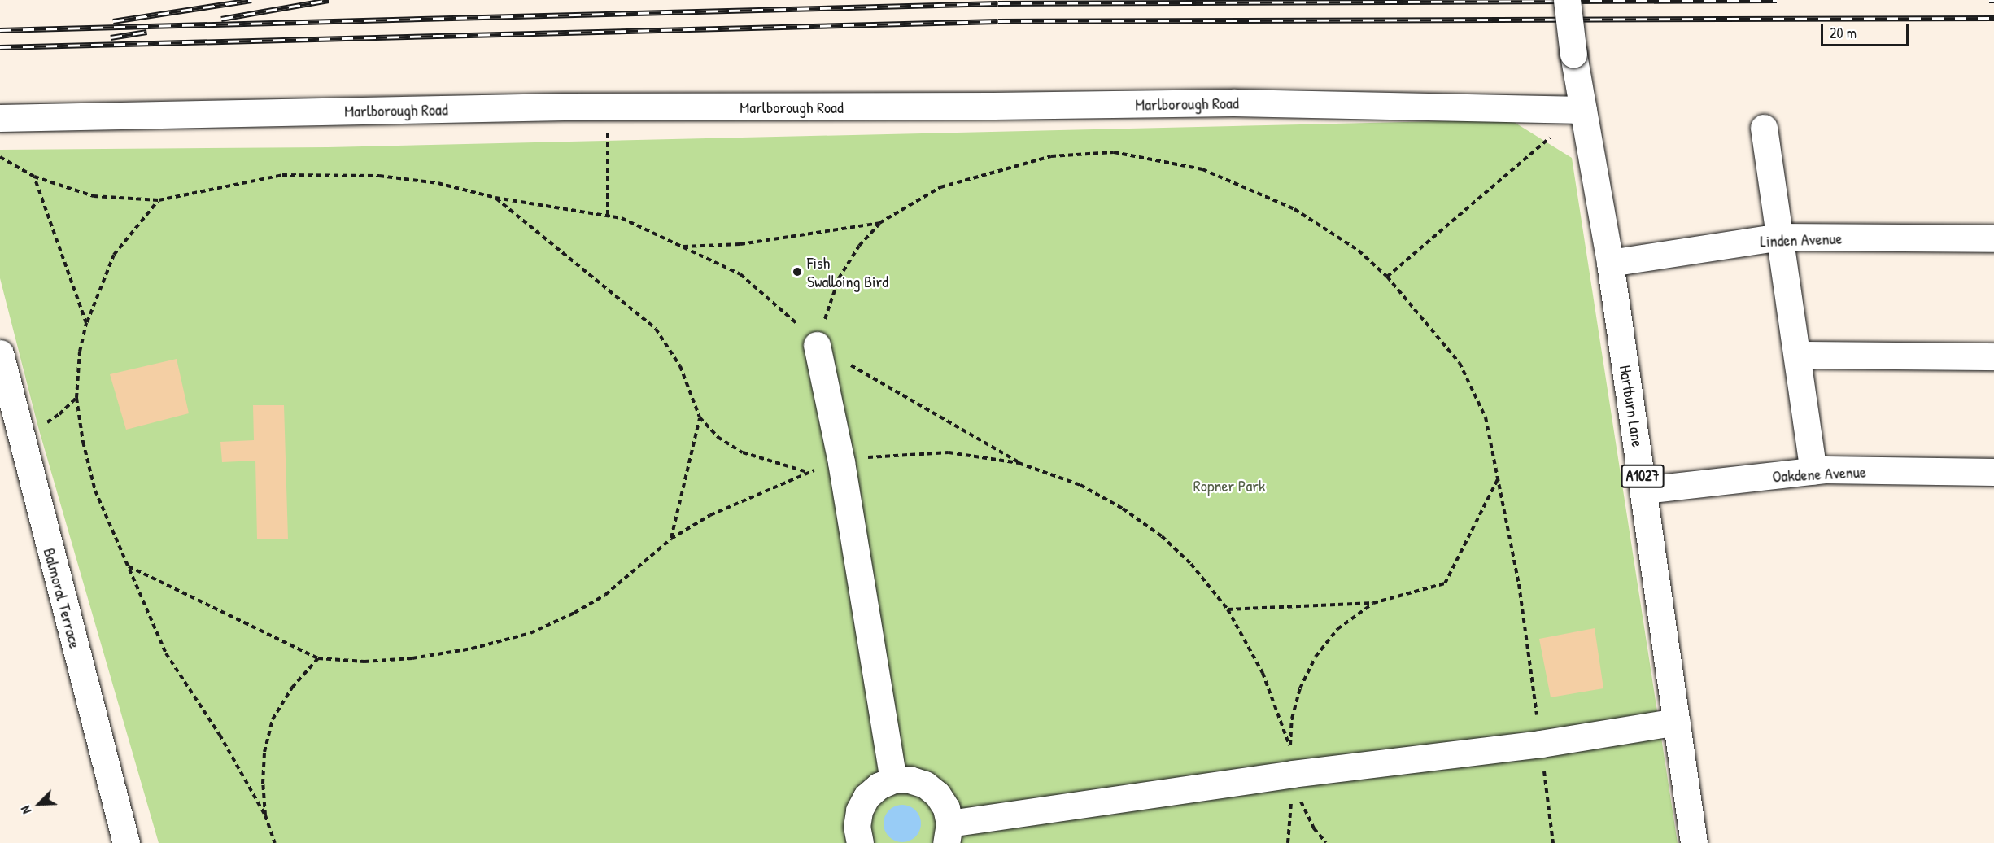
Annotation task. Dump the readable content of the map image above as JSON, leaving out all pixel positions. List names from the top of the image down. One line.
{"streets":{"street":["Marlborough Road","Linden Avenue","Hartburn Lane","Oakdene Avenue","A1027","Balmoral Terrace"]},"crossings":[["Marlborough Road","Hartburn Lane"],["Linden Avenue","Hartburn Lane"],["Hartburn Lane","Oakdene Avenue"]],"parks":["Ropner Park"],"places":["Fish Swalloing Bird"],"scale_bar":"20 m","north":"bottom left"}
